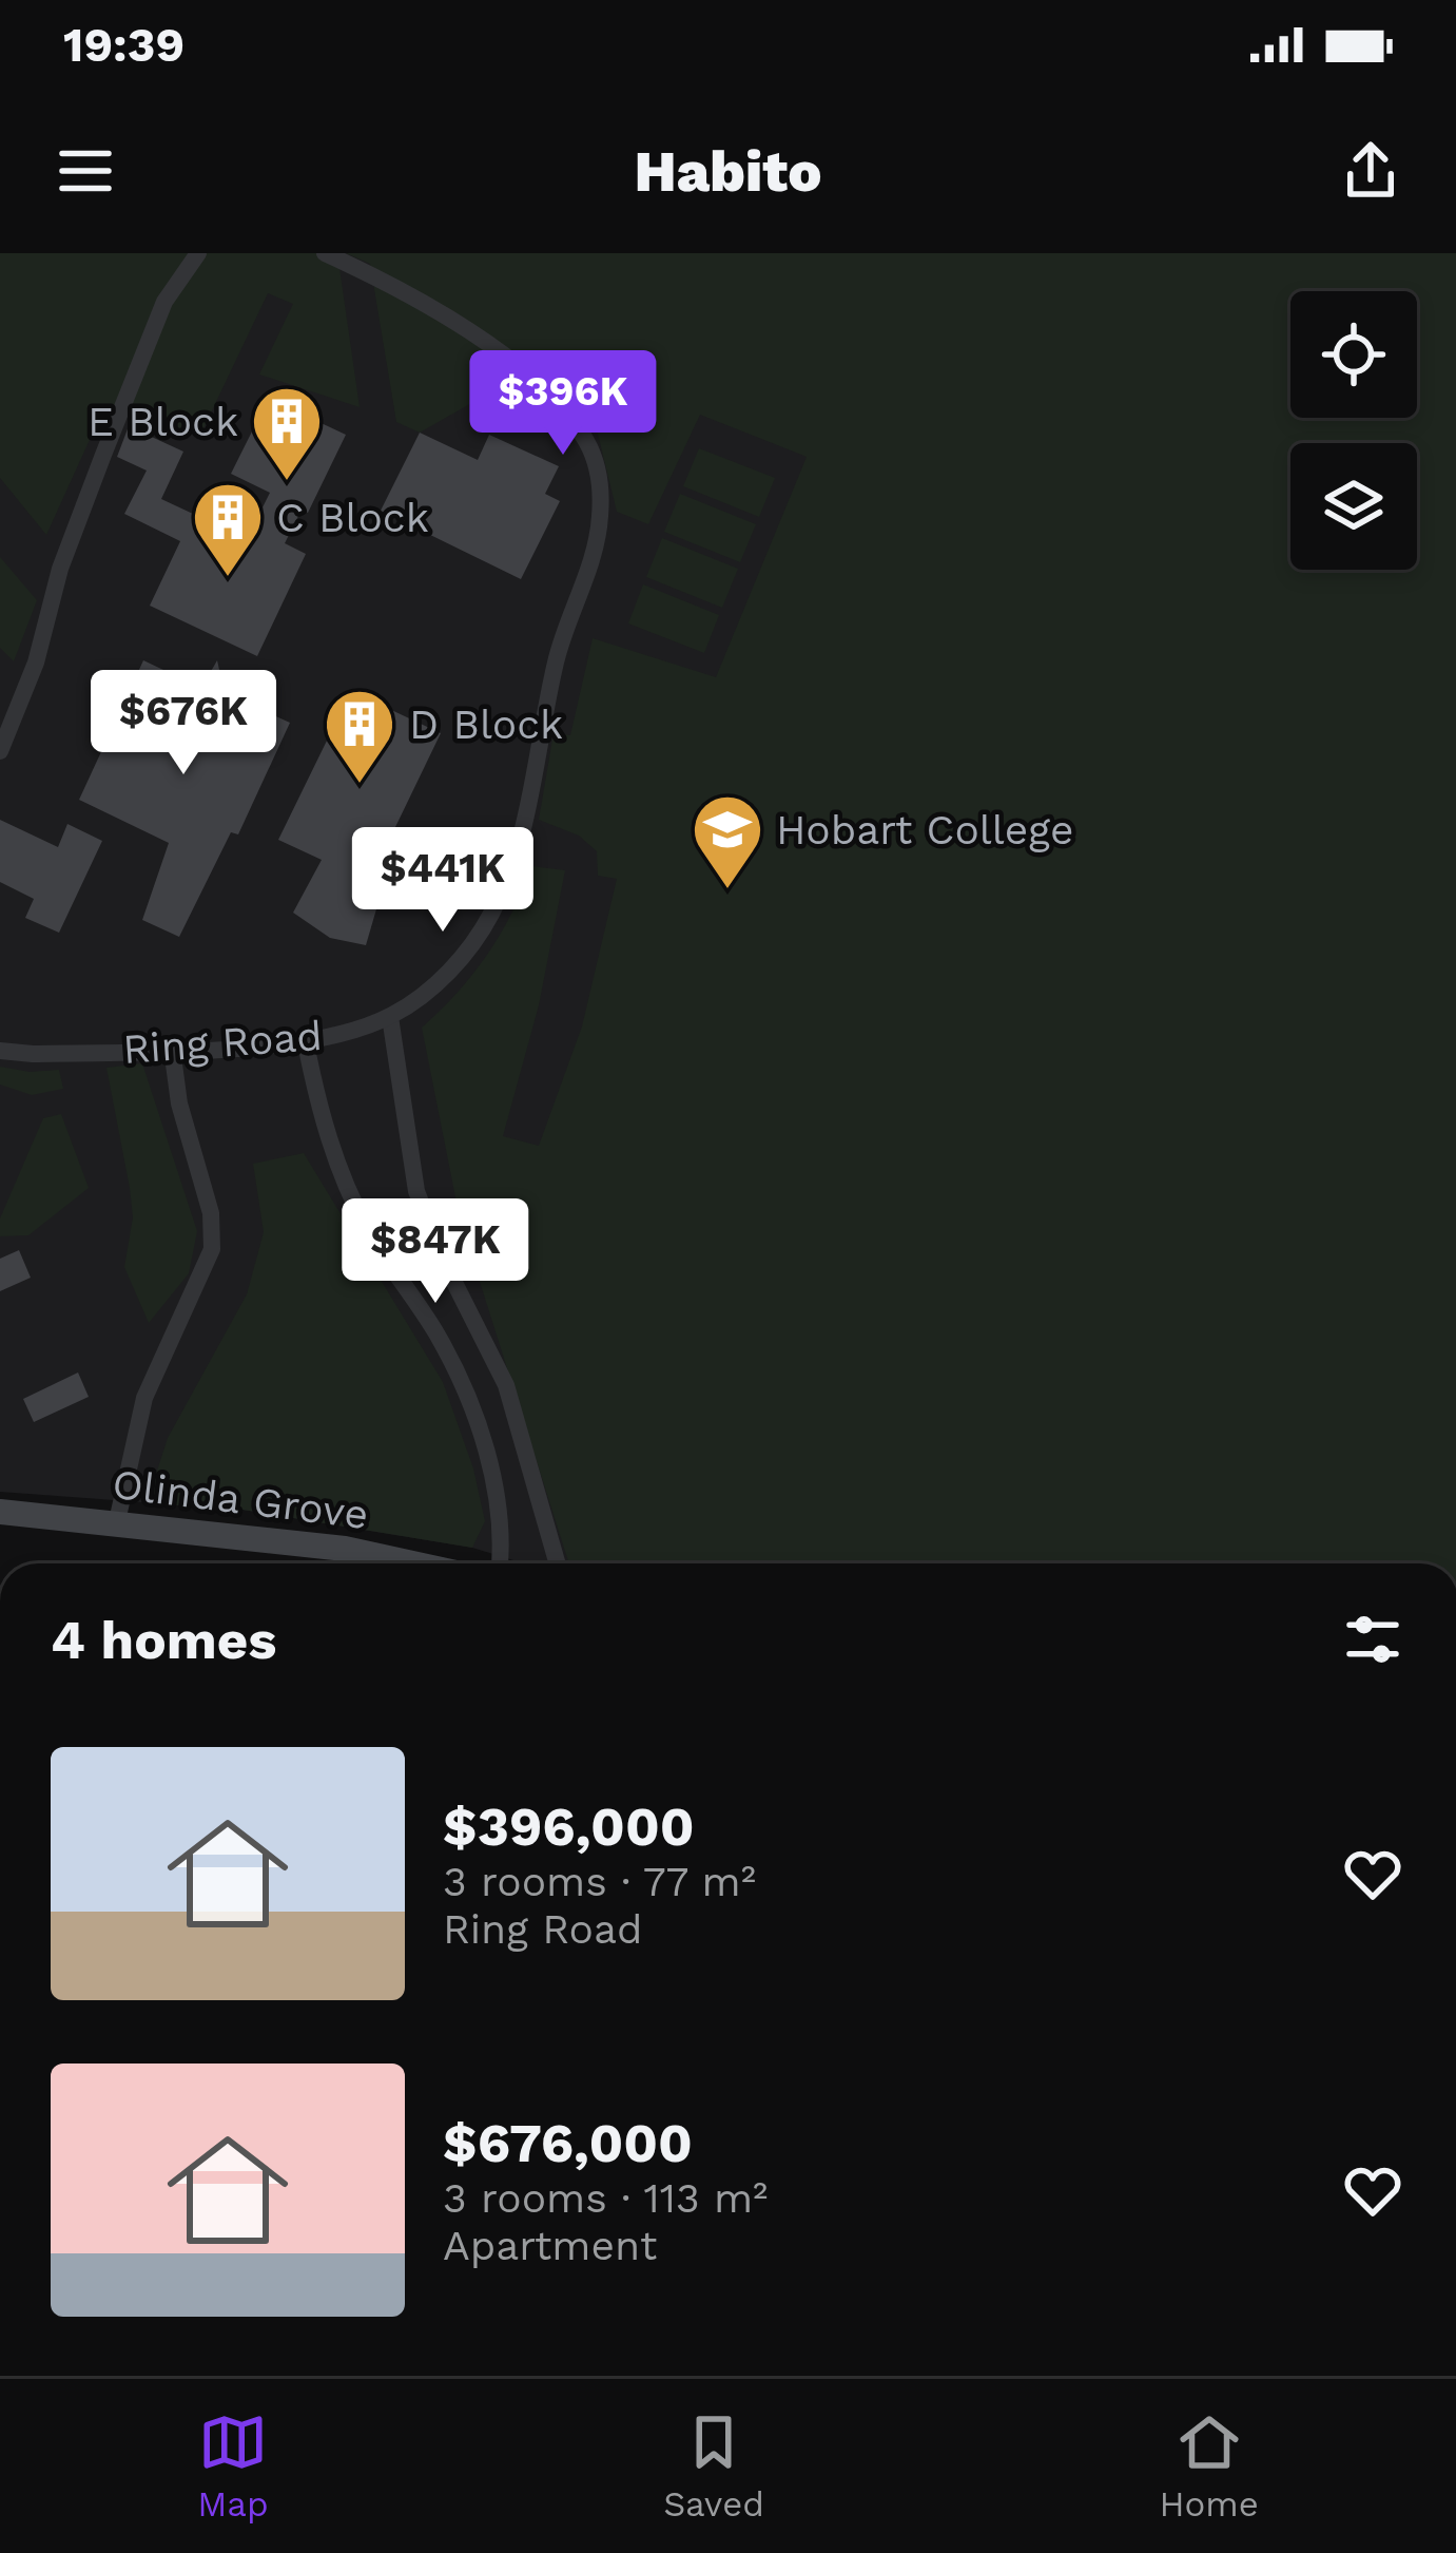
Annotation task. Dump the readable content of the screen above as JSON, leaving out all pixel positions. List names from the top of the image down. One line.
{"streets":{"main road":["Olinda Grove"],"street":["Ring Road"]},"places":{"building":["E Block","C Block","D Block"],"school or university":["Hobart College"]},"page":{"status":"19:39","header":"Habito","price":["$396K","$676K","$441K","$847K"],"heading":"4 homes","list":[{"name":"$396,000","note":"3 rooms · 77 m² · Ring Road"},{"name":"$676,000","note":"3 rooms · 113 m² · Apartment"}],"tabs":["Map","Saved","Home"]}}
